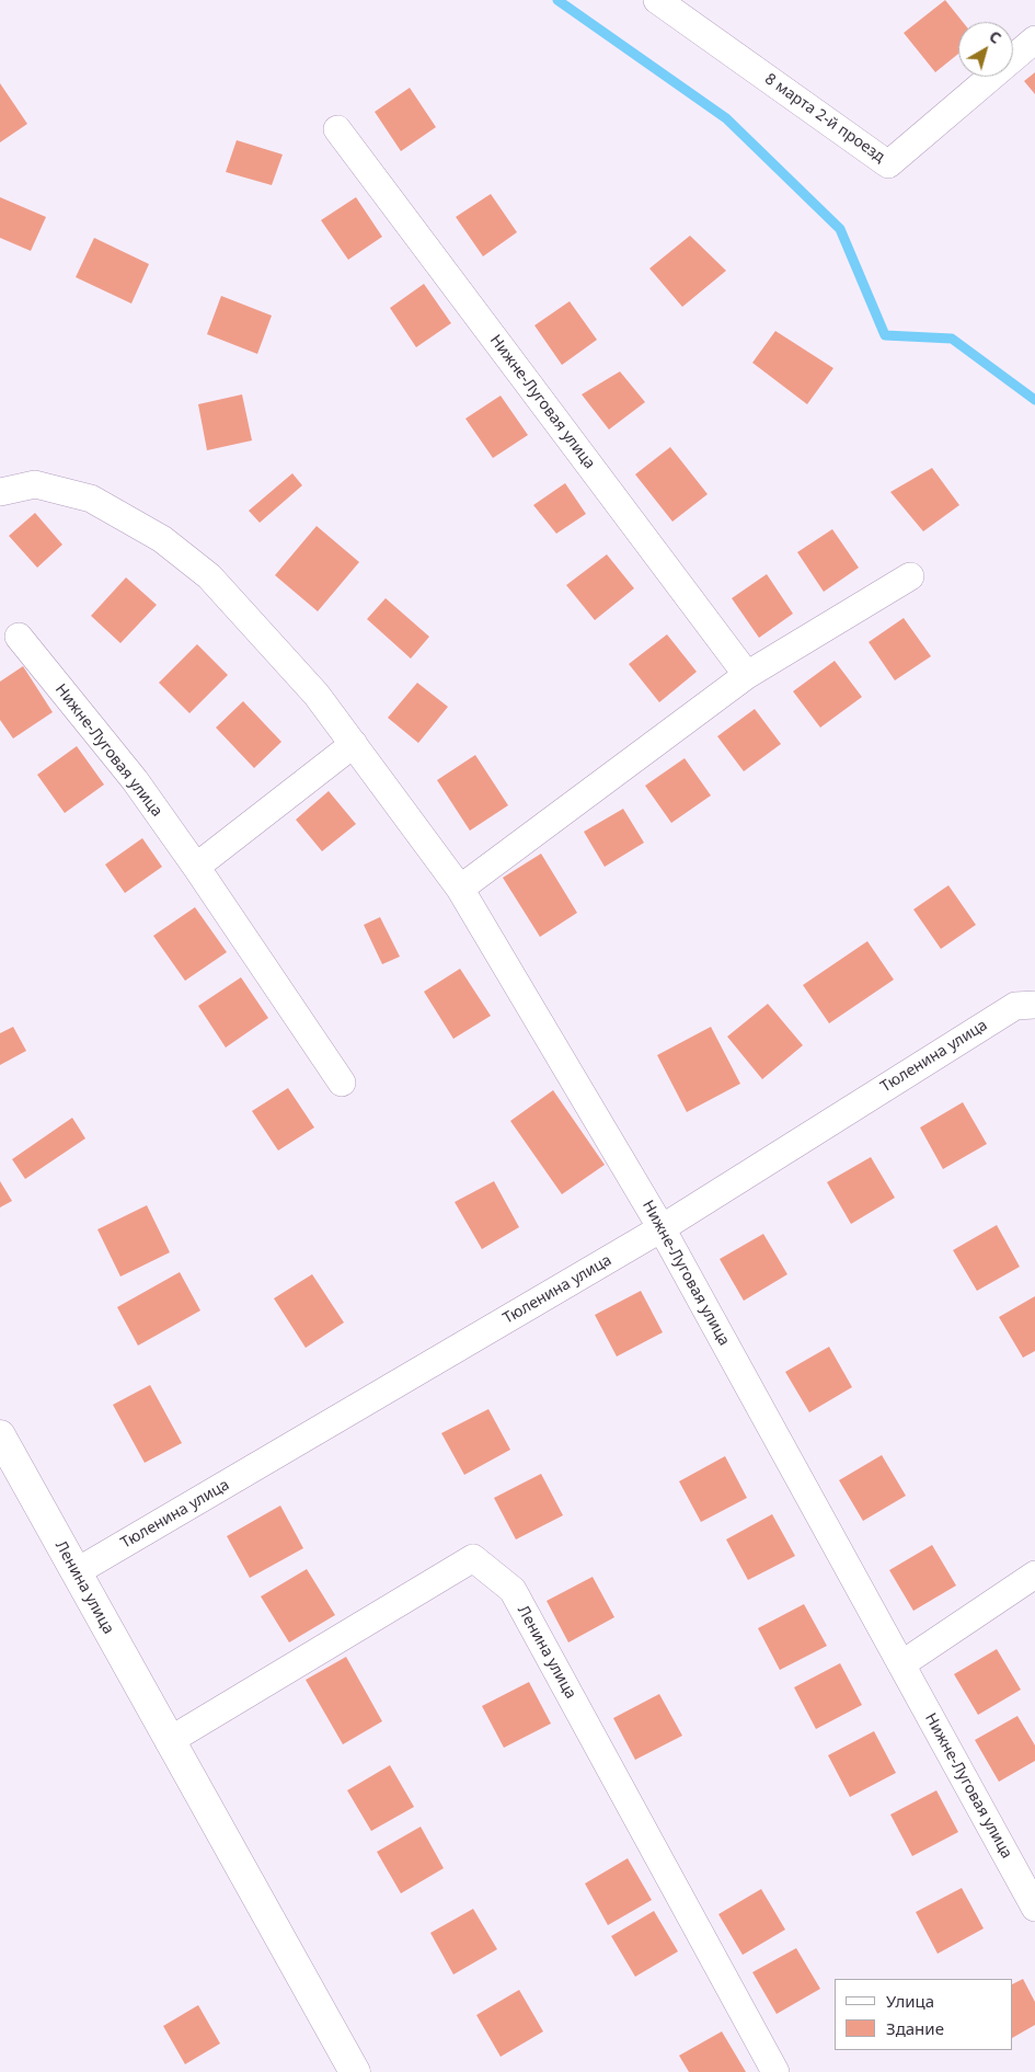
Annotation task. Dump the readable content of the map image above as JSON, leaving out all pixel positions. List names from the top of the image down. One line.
{"streets":{"main road":["Ленина улица"],"street":["8 марта 2-й проезд","Нижне-Луговая улица","Тюленина улица"]},"crossings":[["Нижне-Луговая улица","Тюленина улица"],["Тюленина улица","Ленина улица"]],"legend":["Улица","Здание"],"north":"top right"}
